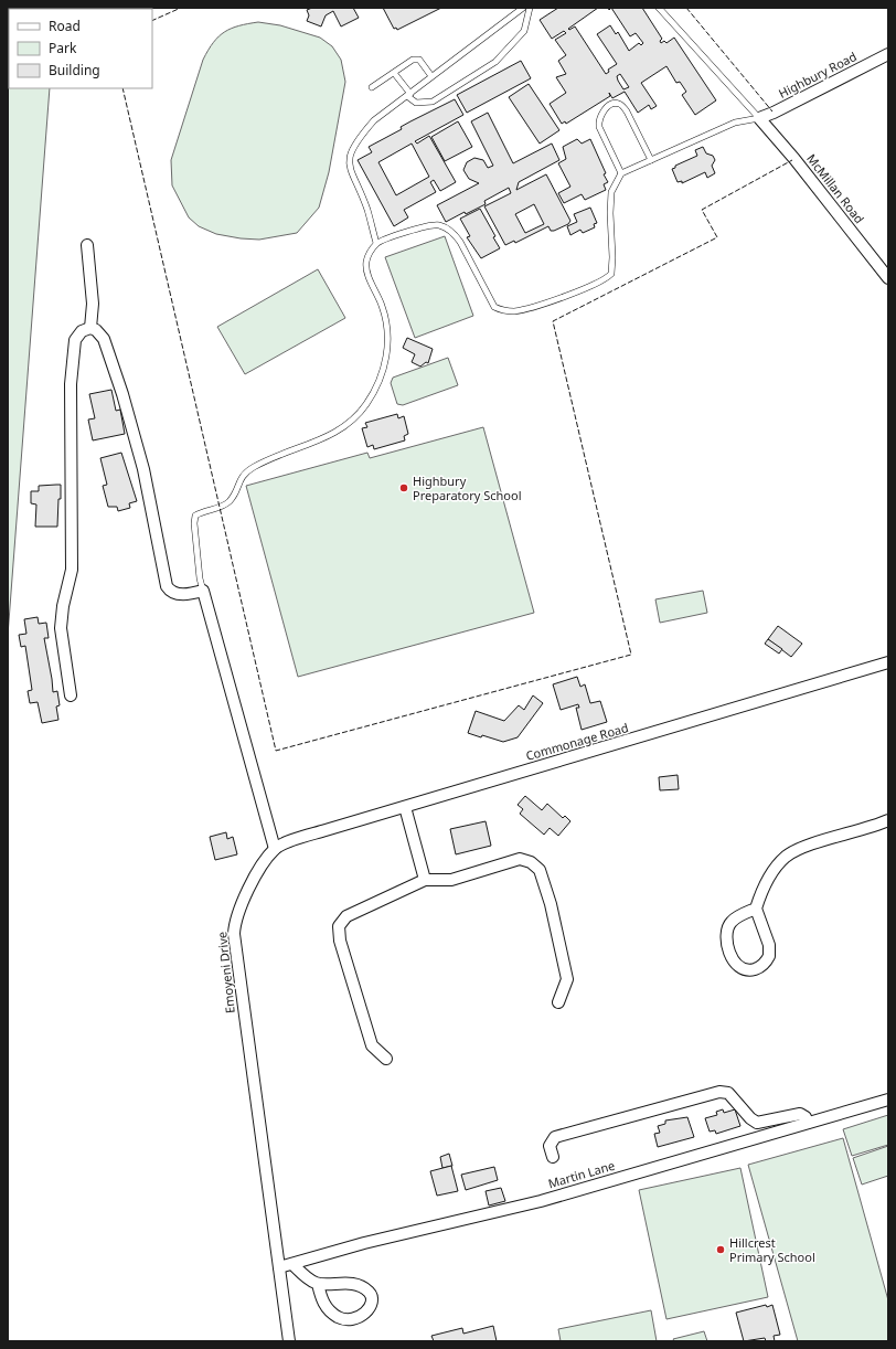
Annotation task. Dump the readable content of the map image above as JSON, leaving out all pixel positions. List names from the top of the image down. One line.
{"streets":{"street":["Highbury Road","McMillan Road","Commonage Road","Emoyeni Drive","Martin Lane"]},"crossings":[["Highbury Road","McMillan Road"],["Commonage Road","Emoyeni Drive"],["Emoyeni Drive","Martin Lane"]],"places":["Highbury Preparatory School","Hillcrest Primary School"],"legend":["Road","Park","Building"]}
